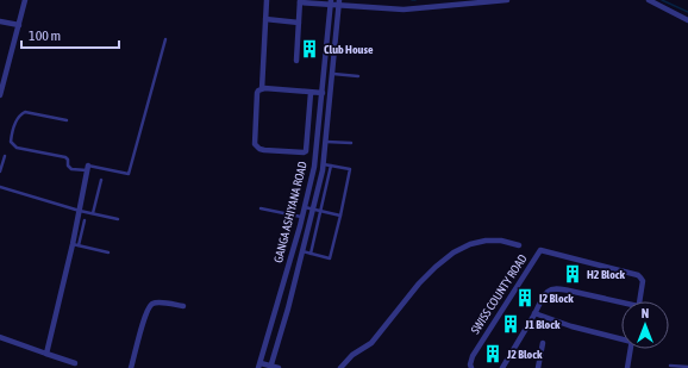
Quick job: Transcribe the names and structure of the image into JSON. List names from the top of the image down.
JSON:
{
  "streets": {
    "street": ["GANGA ASHIYANA ROAD", "SWISS COUNTY ROAD"]
  },
  "places": {
    "building": [
      "Club House",
      "H2 Block",
      "I2 Block",
      "J1 Block",
      "J2 Block"
    ]
  },
  "scale_bar": "100 m",
  "north": "top"
}
